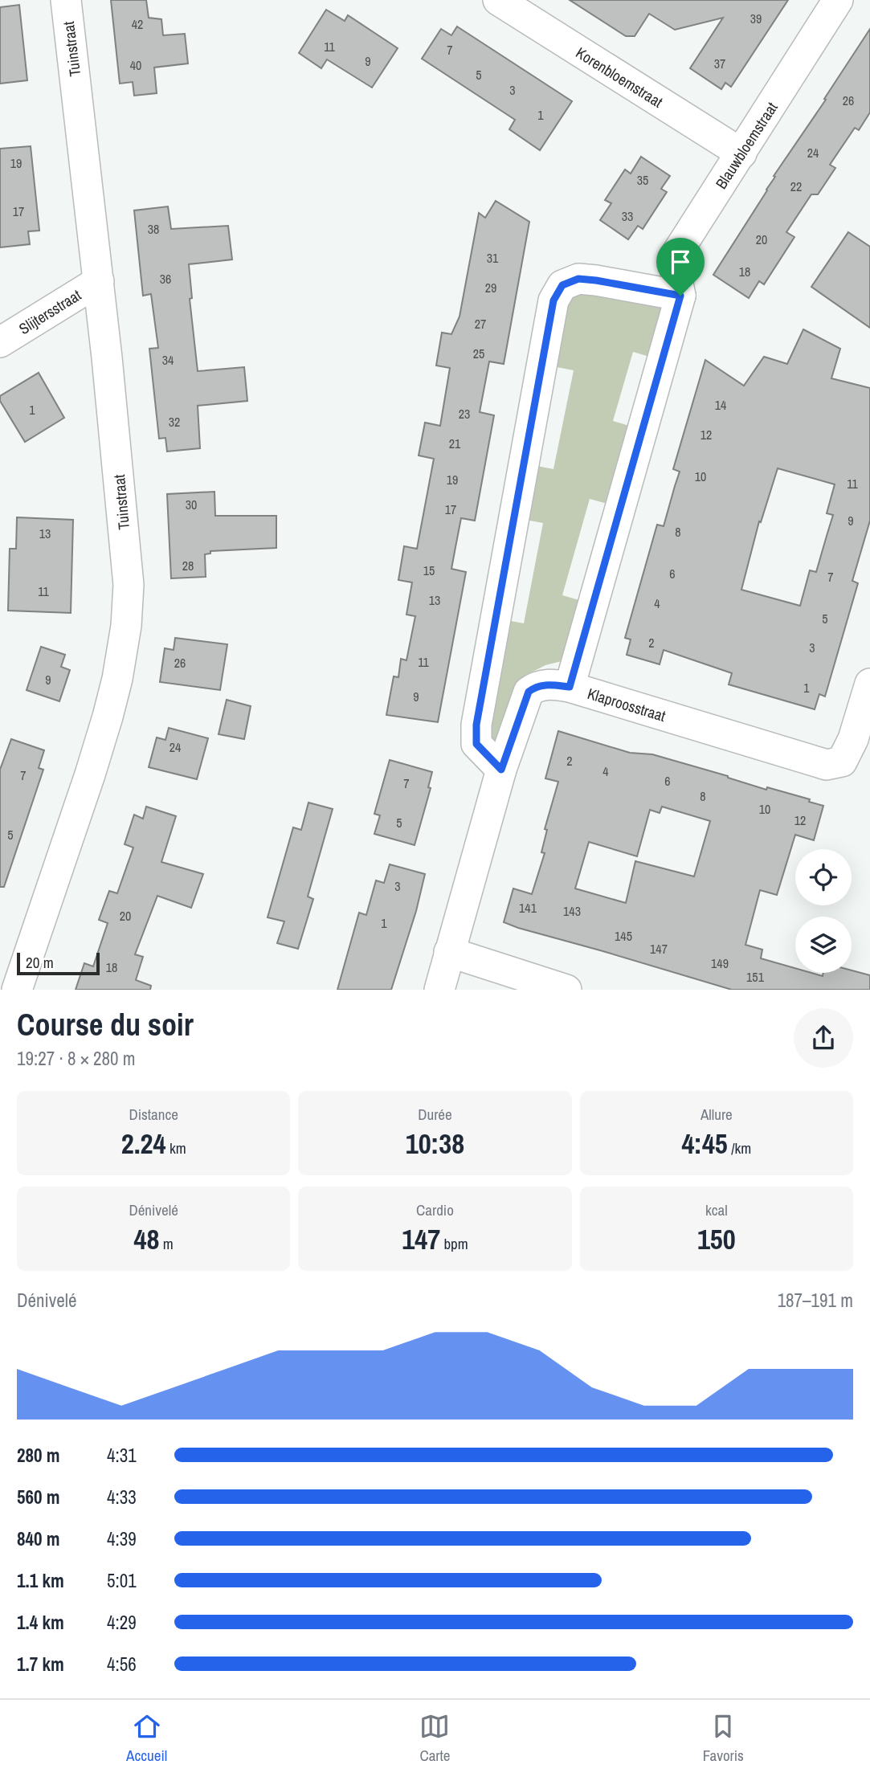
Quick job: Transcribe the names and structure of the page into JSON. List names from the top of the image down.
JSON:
{
  "streets": {
    "street": [
      "Tuinstraat",
      "Korenbloemstraat",
      "Blauwbloemstraat",
      "Slijtersstraat",
      "Klaproosstraat"
    ]
  },
  "crossings": [
    ["Tuinstraat", "Slijtersstraat"],
    ["Korenbloemstraat", "Blauwbloemstraat"],
    ["Blauwbloemstraat", "Klaproosstraat"]
  ],
  "house_numbers": [
    "39",
    "42",
    "11",
    "7",
    "9",
    "37",
    "40",
    "5",
    "3",
    "26",
    "1",
    "24",
    "19",
    "35",
    "22",
    "17",
    "33",
    "38",
    "20",
    "31",
    "18",
    "36",
    "29",
    "27",
    "25",
    "34",
    "14",
    "1",
    "23",
    "32",
    "12",
    "21",
    "10",
    "19",
    "11",
    "30",
    "17",
    "9",
    "8",
    "13",
    "28",
    "15",
    "6",
    "7",
    "11",
    "13",
    "4",
    "5",
    "2",
    "3",
    "11",
    "26",
    "9",
    "1",
    "9",
    "24",
    "2",
    "4",
    "7",
    "6",
    "7",
    "8",
    "10",
    "12",
    "5",
    "5",
    "3",
    "141",
    "143",
    "20",
    "1",
    "145",
    "147",
    "149",
    "18",
    "151"
  ],
  "scale_bar": "20 m",
  "page": {
    "scale": "20 m",
    "heading": ["Course du soir", "19:27 · 8 × 280 m"],
    "stats": [
      ["Distance", "2.24 km"],
      ["Durée", "10:38"],
      ["Allure", "4:45 /km"],
      ["Dénivelé", "48 m"],
      ["Cardio", "147 bpm"],
      ["kcal", "150"]
    ],
    "chart": ["Dénivelé", "187–191 m"],
    "list": [
      {
        "name": "280 m",
        "note": "4:31"
      },
      {
        "name": "560 m",
        "note": "4:33"
      },
      {
        "name": "840 m",
        "note": "4:39"
      },
      {
        "name": "1.1 km",
        "note": "5:01"
      },
      {
        "name": "1.4 km",
        "note": "4:29"
      },
      {
        "name": "1.7 km",
        "note": "4:56"
      }
    ],
    "tabs": ["Accueil", "Carte", "Favoris"]
  }
}
